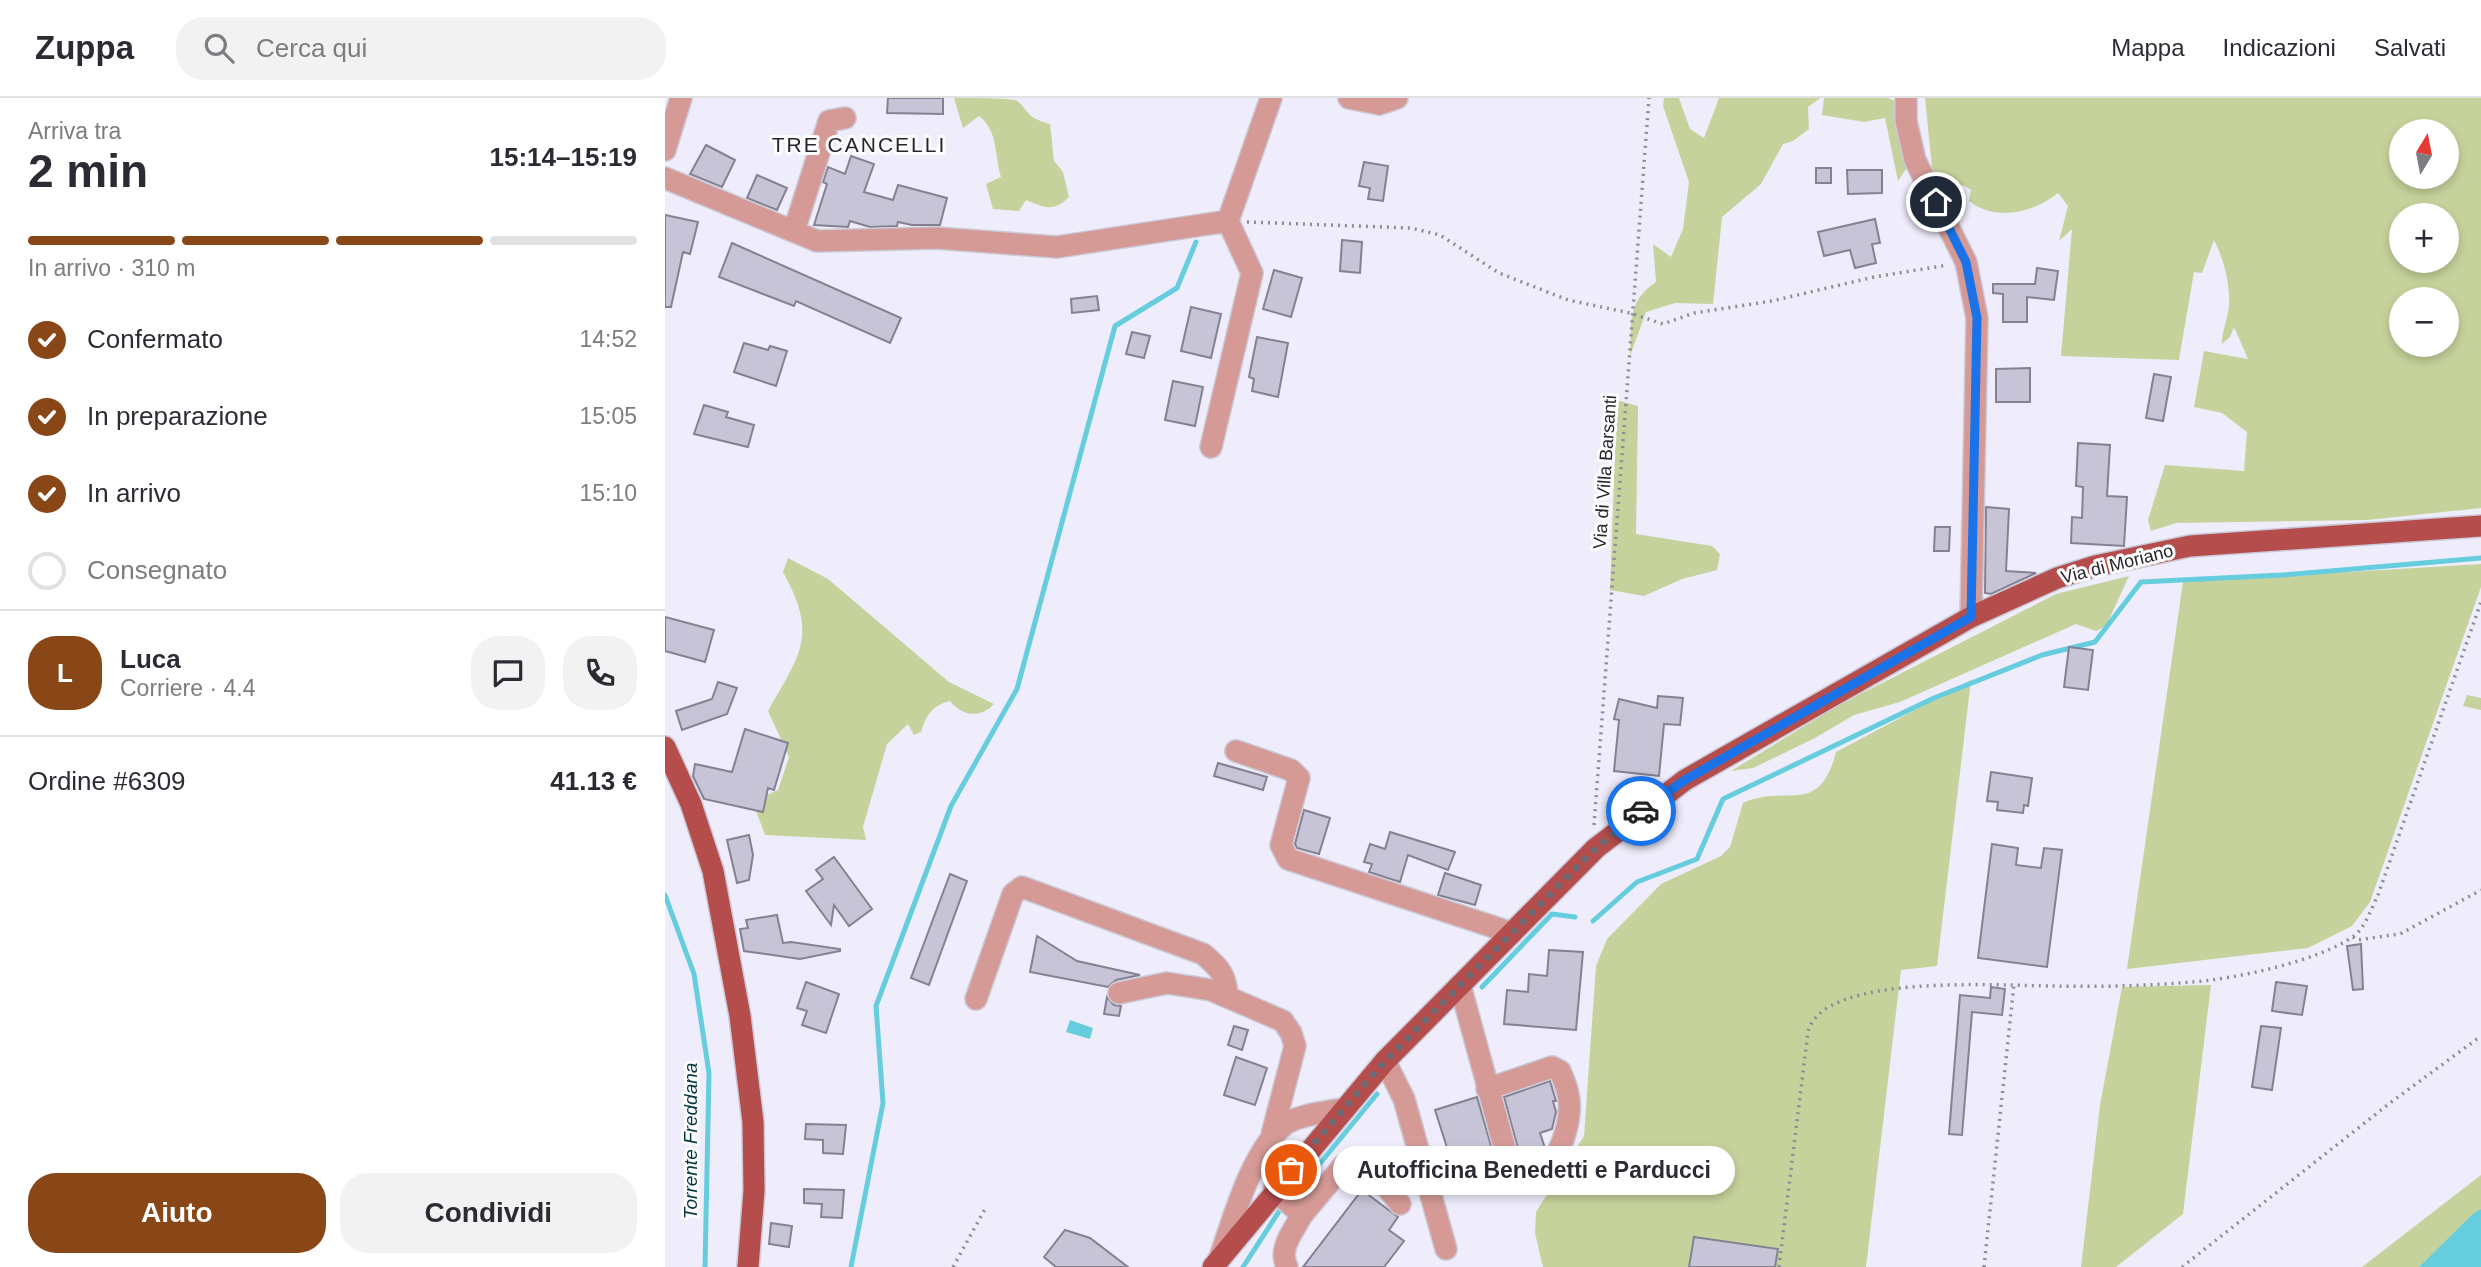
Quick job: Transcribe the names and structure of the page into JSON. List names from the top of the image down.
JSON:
{
  "streets": {
    "main road": ["Via di Moriano"],
    "path": ["Via di Villa Barsanti"]
  },
  "crossings": [
    ["Via di Villa Barsanti", "Via di Moriano"]
  ],
  "districts": ["TRE CANCELLI"],
  "water": ["Torrente Freddana"],
  "places": ["Autofficina Benedetti e Parducci"],
  "north": "top",
  "page": {
    "header": "Zuppa",
    "search": "Cerca qui",
    "nav": ["Mappa", "Indicazioni", "Salvati"],
    "heading": ["2 min", "Arriva tra", "15:14–15:19"],
    "panel": [
      "Luca",
      "Corriere · 4.4",
      "Ordine #6309",
      "41.13 €"
    ],
    "map_buttons": ["+", "−"],
    "bar": "In arrivo · 310 m",
    "list": [
      ["Confermato", "14:52"],
      ["In preparazione", "15:05"],
      ["In arrivo", "15:10"],
      "Consegnato"
    ],
    "round": "L",
    "bubble": "Autofficina Benedetti e Parducci",
    "buttons": ["Aiuto", "Condividi"]
  }
}
